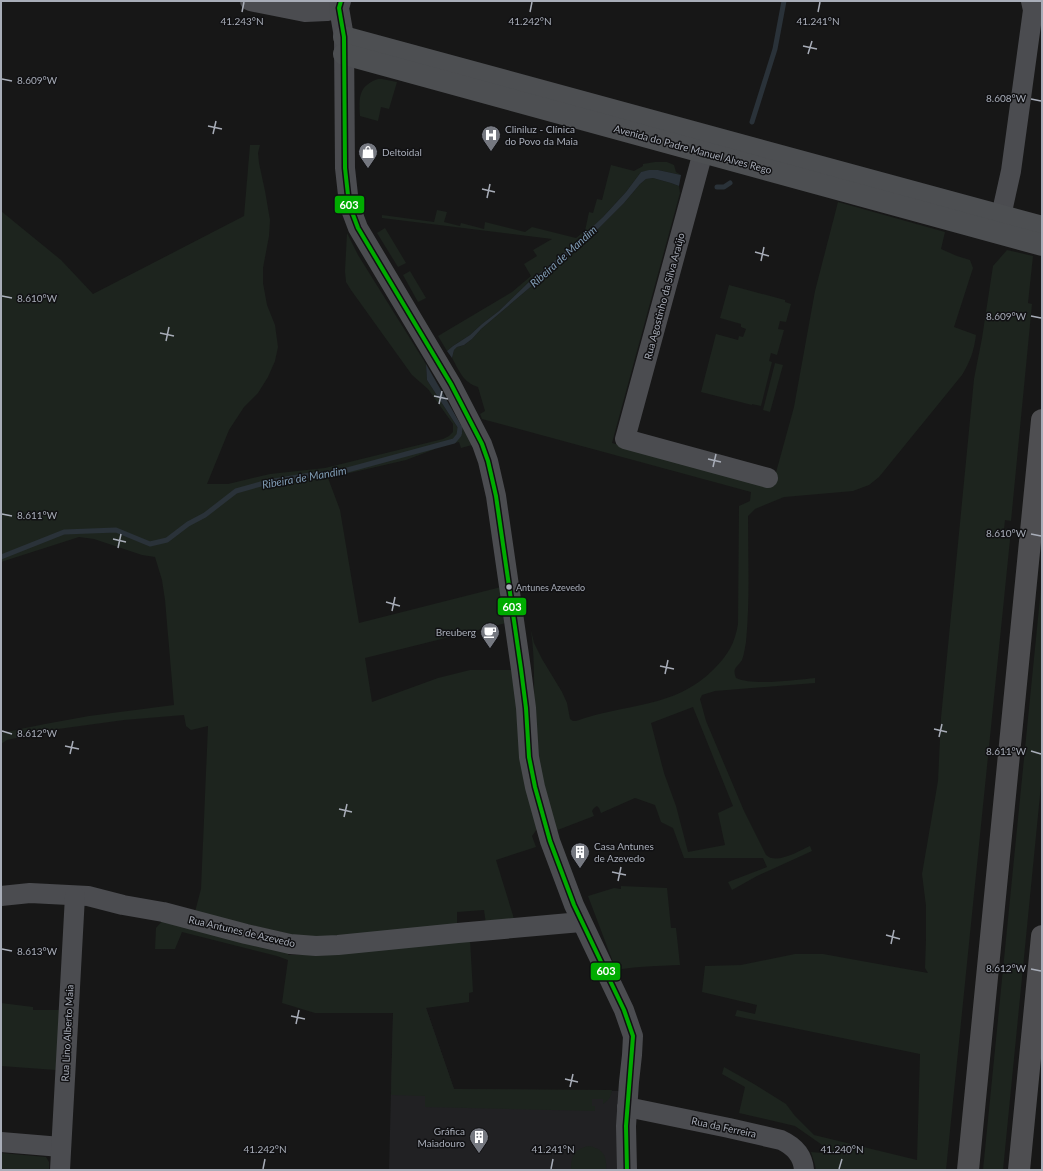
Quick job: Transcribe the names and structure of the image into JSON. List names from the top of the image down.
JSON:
{
  "streets": {
    "main road": ["Avenida do Padre Manuel Alves Rego"],
    "street": [
      "Rua Agostinho da Silva Araújo",
      "Rua Antunes de Azevedo",
      "Rua Lino Alberto Maia",
      "Rua da Ferreira"
    ]
  },
  "crossings": [
    ["Avenida do Padre Manuel Alves Rego", "Rua Agostinho da Silva Araújo"],
    ["Rua Antunes de Azevedo", "Rua Lino Alberto Maia"]
  ],
  "water": ["Ribeira de Mandim"],
  "places": {
    "hospital": ["Cliniluz - Clínica do Povo da Maia"],
    "shop": ["Deltoidal"],
    "other": ["Antunes Azevedo"],
    "cafe": ["Breuberg"],
    "building": ["Casa Antunes de Azevedo", "Gráfica Maiadouro"]
  },
  "lines": ["transit line 603"],
  "coordinates": [
    "41.243°N",
    "41.242°N",
    "41.241°N",
    "8.609°W",
    "8.608°W",
    "8.610°W",
    "8.611°W",
    "8.612°W",
    "8.613°W",
    "41.240°N"
  ]
}
